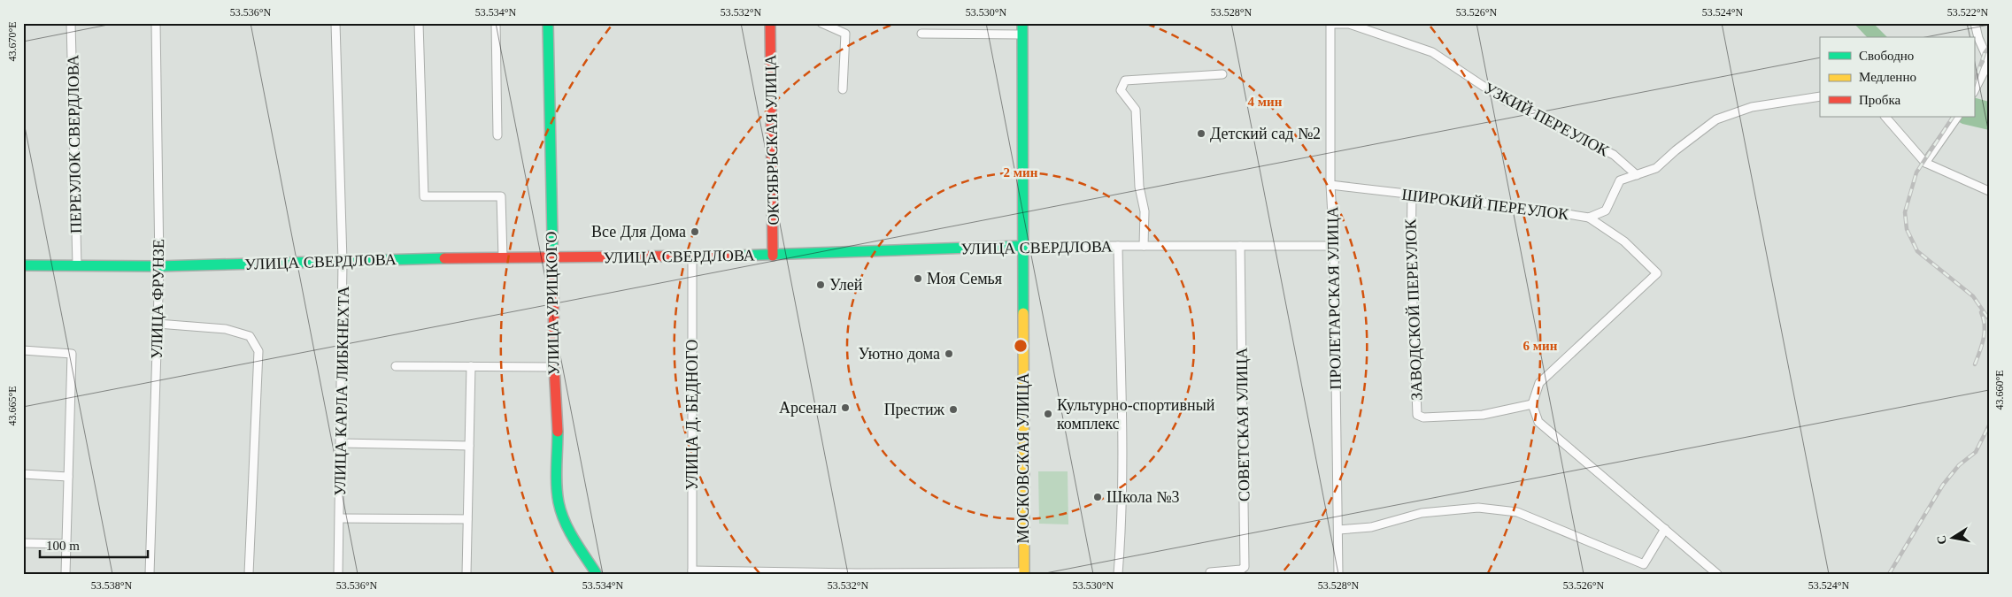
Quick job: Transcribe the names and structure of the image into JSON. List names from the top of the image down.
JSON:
{
  "streets": {
    "street": [
      "УЗКИЙ ПЕРЕУЛОК",
      "ОКТЯБРЬСКАЯ УЛИЦА",
      "ПЕРЕУЛОК СВЕРДЛОВА",
      "ШИРОКИЙ ПЕРЕУЛОК",
      "УЛИЦА СВЕРДЛОВА",
      "ПРОЛЕТАРСКАЯ УЛИЦА",
      "УЛИЦА ФРУНЗЕ",
      "УЛИЦА УРИЦКОГО",
      "ЗАВОДСКОЙ ПЕРЕУЛОК",
      "УЛИЦА КАРЛА ЛИБКНЕХТА",
      "УЛИЦА Д. БЕДНОГО",
      "СОВЕТСКАЯ УЛИЦА",
      "МОСКОВСКАЯ УЛИЦА"
    ]
  },
  "crossings": [
    ["УЗКИЙ ПЕРЕУЛОК", "ШИРОКИЙ ПЕРЕУЛОК"],
    ["УЗКИЙ ПЕРЕУЛОК", "ПРОЛЕТАРСКАЯ УЛИЦА"],
    ["ОКТЯБРЬСКАЯ УЛИЦА", "УЛИЦА СВЕРДЛОВА"],
    ["ПЕРЕУЛОК СВЕРДЛОВА", "УЛИЦА СВЕРДЛОВА"],
    ["ШИРОКИЙ ПЕРЕУЛОК", "ПРОЛЕТАРСКАЯ УЛИЦА"],
    ["ШИРОКИЙ ПЕРЕУЛОК", "ЗАВОДСКОЙ ПЕРЕУЛОК"],
    ["УЛИЦА СВЕРДЛОВА", "ПРОЛЕТАРСКАЯ УЛИЦА"],
    ["УЛИЦА СВЕРДЛОВА", "УЛИЦА ФРУНЗЕ"],
    ["УЛИЦА СВЕРДЛОВА", "УЛИЦА УРИЦКОГО"],
    ["УЛИЦА СВЕРДЛОВА", "УЛИЦА КАРЛА ЛИБКНЕХТА"],
    ["УЛИЦА СВЕРДЛОВА", "УЛИЦА Д. БЕДНОГО"],
    ["УЛИЦА СВЕРДЛОВА", "СОВЕТСКАЯ УЛИЦА"],
    ["УЛИЦА СВЕРДЛОВА", "МОСКОВСКАЯ УЛИЦА"]
  ],
  "places": [
    "Детский сад №2",
    "Все Для Дома",
    "Моя Семья",
    "Улей",
    "Уютно дома",
    "Арсенал",
    "Престиж",
    "Культурно-спортивный комплекс",
    "Школа №3"
  ],
  "legend": ["Свободно", "Медленно", "Пробка"],
  "scale_bar": "100 m",
  "north": "left",
  "coordinates": [
    "53.536°N",
    "53.534°N",
    "53.532°N",
    "53.530°N",
    "53.528°N",
    "53.526°N",
    "53.524°N",
    "53.522°N",
    "43.670°E",
    "43.660°E",
    "43.665°E",
    "53.538°N"
  ],
  "rings": ["4 мин", "2 мин", "6 мин"]
}
